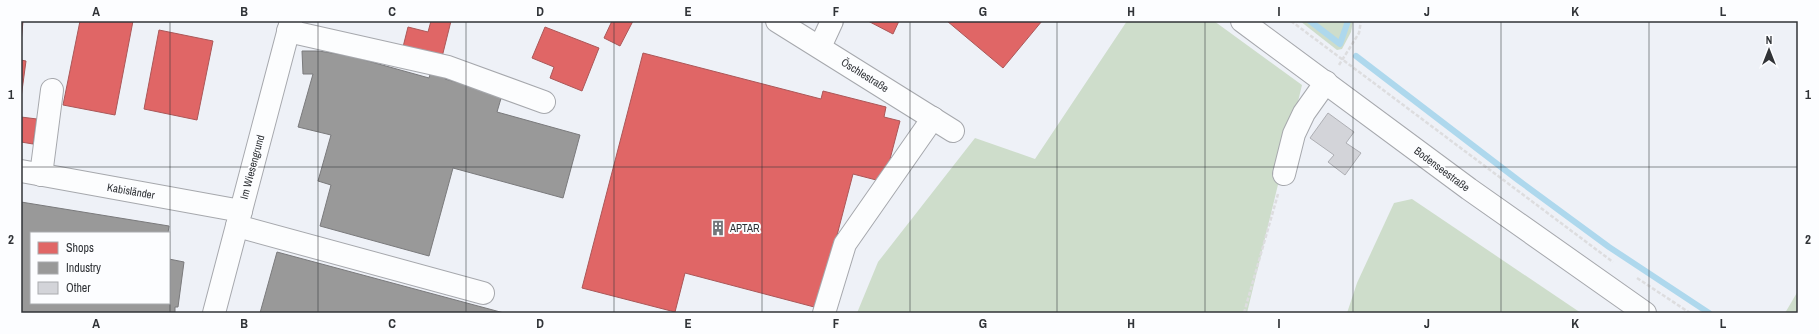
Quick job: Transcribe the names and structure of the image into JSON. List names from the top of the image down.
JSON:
{
  "streets": {
    "street": [
      "Öschlestraße",
      "Im Wiesengrund",
      "Bodenseestraße",
      "Kabisländer"
    ]
  },
  "crossings": [
    ["Im Wiesengrund", "Kabisländer"]
  ],
  "places": {
    "building": ["APTAR"]
  },
  "legend": ["Shops", "Industry", "Other"],
  "north": "top",
  "grid": {
    "columns": [
      "A",
      "B",
      "C",
      "D",
      "E",
      "F",
      "G",
      "H",
      "I",
      "J",
      "K",
      "L"
    ],
    "rows": ["1", "2"]
  }
}
